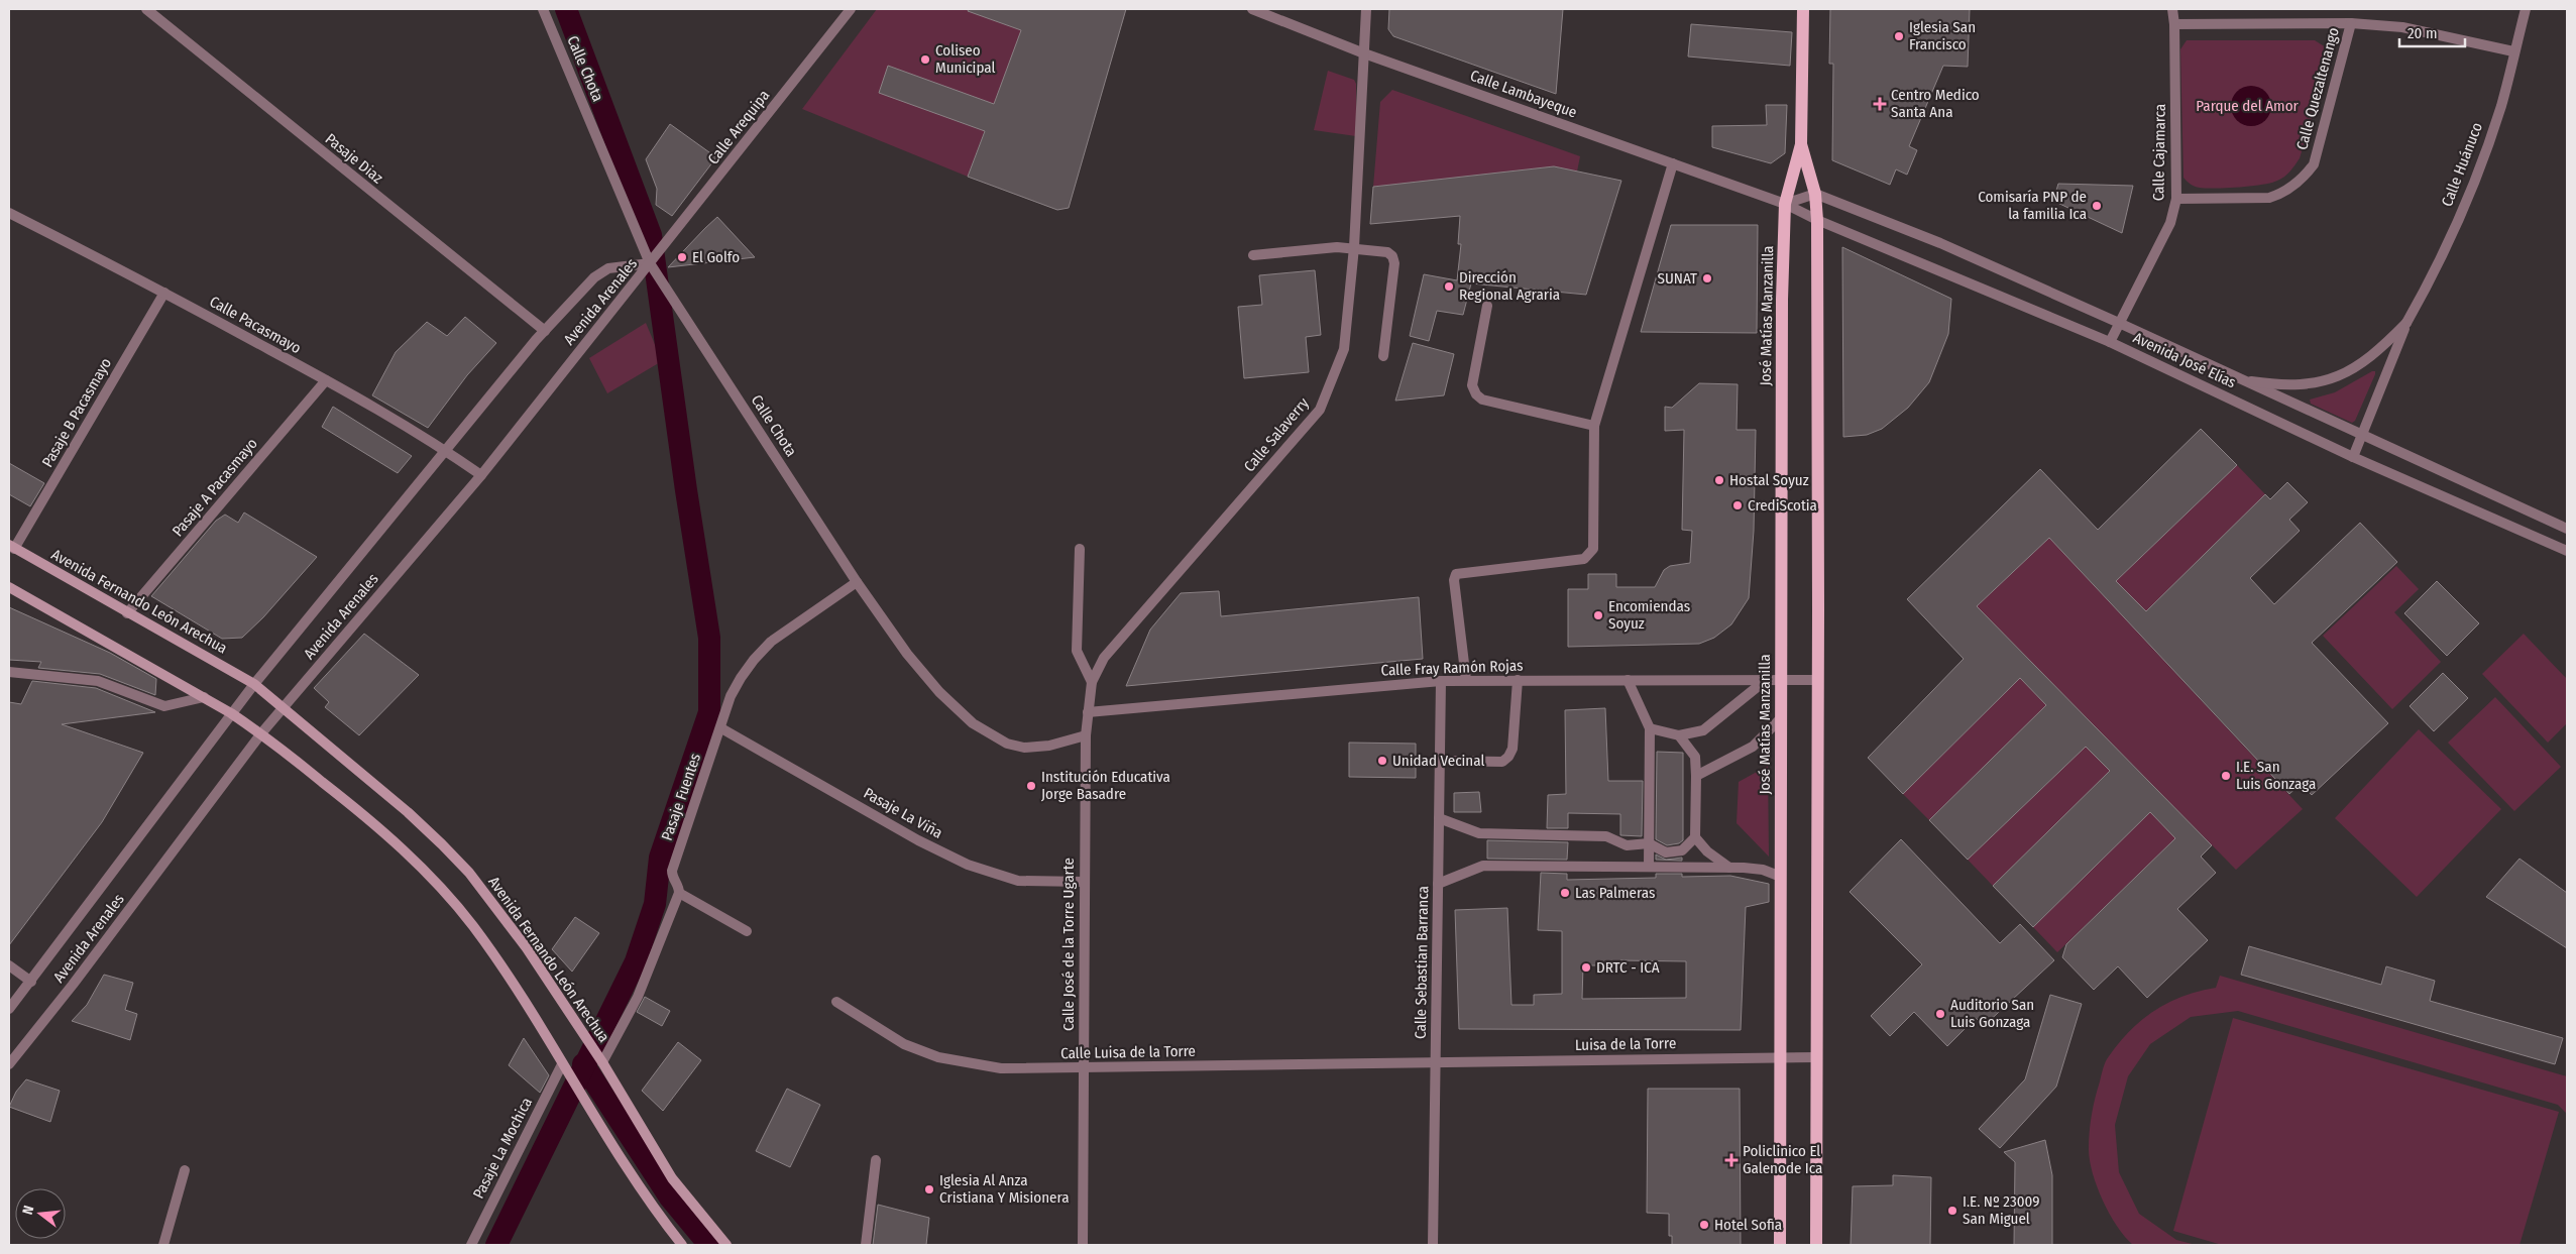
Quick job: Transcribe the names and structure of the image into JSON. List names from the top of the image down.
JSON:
{
  "streets": {
    "main road": ["José Matías Manzanilla", "Avenida Fernando León Arechua"],
    "street": [
      "Calle Chota",
      "Calle Quezaltenango",
      "Calle Lambayeque",
      "Calle Arequipa",
      "Calle Cajamarca",
      "Pasaje Diaz",
      "Calle Huánuco",
      "Avenida Arenales",
      "Calle Pacasmayo",
      "Avenida José Elías",
      "Pasaje B Pacasmayo",
      "Calle Salaverry",
      "Pasaje A Pacasmayo",
      "Calle Fray Ramón Rojas",
      "Pasaje Fuentes",
      "Pasaje La Viña",
      "Calle José de la Torre Ugarte",
      "Calle Sebastian Barranca",
      "Luisa de la Torre",
      "Calle Luisa de la Torre",
      "Pasaje La Mochica"
    ]
  },
  "crossings": [
    ["Calle Chota", "Calle Arequipa"],
    ["Calle Chota", "Avenida Arenales"],
    ["Calle Chota", "Calle Salaverry"],
    ["Calle Chota", "Pasaje Fuentes"],
    ["Calle Chota", "Calle José de la Torre Ugarte"],
    ["Calle Quezaltenango", "Calle Cajamarca"],
    ["Calle Lambayeque", "José Matías Manzanilla"],
    ["Calle Lambayeque", "Avenida José Elías"],
    ["Calle Lambayeque", "Calle Salaverry"],
    ["Calle Arequipa", "Avenida Arenales"],
    ["Calle Cajamarca", "Avenida José Elías"],
    ["Pasaje Diaz", "Avenida Arenales"],
    ["Avenida Arenales", "Calle Pacasmayo"],
    ["Avenida Arenales", "Avenida Fernando León Arechua"],
    ["José Matías Manzanilla", "Avenida José Elías"],
    ["José Matías Manzanilla", "Calle Fray Ramón Rojas"],
    ["José Matías Manzanilla", "Luisa de la Torre"],
    ["Calle Pacasmayo", "Pasaje B Pacasmayo"],
    ["Calle Pacasmayo", "Pasaje A Pacasmayo"],
    ["Pasaje B Pacasmayo", "Avenida Fernando León Arechua"],
    ["Calle Salaverry", "Calle Fray Ramón Rojas"],
    ["Calle Salaverry", "Calle José de la Torre Ugarte"],
    ["Pasaje A Pacasmayo", "Avenida Fernando León Arechua"],
    ["Calle Fray Ramón Rojas", "Calle Sebastian Barranca"],
    ["Pasaje Fuentes", "Pasaje La Viña"],
    ["Pasaje La Viña", "Calle José de la Torre Ugarte"],
    ["Calle José de la Torre Ugarte", "Calle Luisa de la Torre"],
    ["Calle Sebastian Barranca", "Luisa de la Torre"],
    ["Calle Sebastian Barranca", "Calle Luisa de la Torre"],
    ["Luisa de la Torre", "Calle Luisa de la Torre"]
  ],
  "parks": ["Parque del Amor"],
  "places": {
    "other": [
      "Iglesia San Francisco",
      "Coliseo Municipal",
      "Comisaría PNP de la familia Ica",
      "El Golfo",
      "SUNAT",
      "Dirección Regional Agraria",
      "Hostal Soyuz",
      "CrediScotia",
      "Encomiendas Soyuz",
      "Unidad Vecinal",
      "I.E. San Luis Gonzaga",
      "Institución Educativa Jorge Basadre",
      "Las Palmeras",
      "DRTC - ICA",
      "Auditorio San Luis Gonzaga",
      "Iglesia Al Anza Cristiana Y Misionera",
      "I.E. Nº 23009 San Miguel",
      "Hotel Sofia"
    ],
    "health": ["Centro Medico Santa Ana", "Policlinico El Galenode Ica"]
  },
  "scale_bar": "20 m",
  "north": "left"
}
